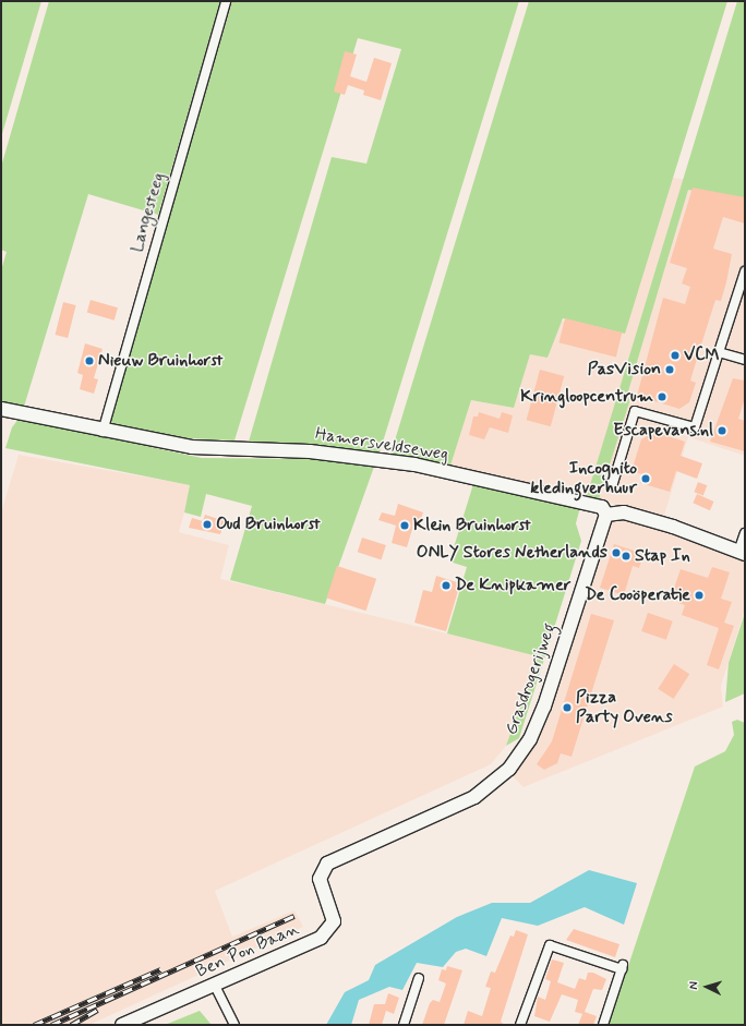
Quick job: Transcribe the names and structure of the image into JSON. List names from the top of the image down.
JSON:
{
  "streets": {
    "street": [
      "Langesteeg",
      "Hamersveldseweg",
      "Grasdrogerijweg",
      "Ben Pon Baan"
    ]
  },
  "crossings": [
    ["Langesteeg", "Hamersveldseweg"],
    ["Hamersveldseweg", "Grasdrogerijweg"],
    ["Grasdrogerijweg", "Ben Pon Baan"]
  ],
  "places": [
    "VCM",
    "Nieuw Bruinhorst",
    "PasVision",
    "Kringloopcentrum",
    "Escapevans.nl",
    "Incognito kledingverhuur",
    "Oud Bruinhorst",
    "Klein Bruinhorst",
    "ONLY Stores Netherlands",
    "Stap In",
    "De Knipkamer",
    "De Cooöperatie",
    "Pizza Party Ovens"
  ],
  "north": "left"
}
